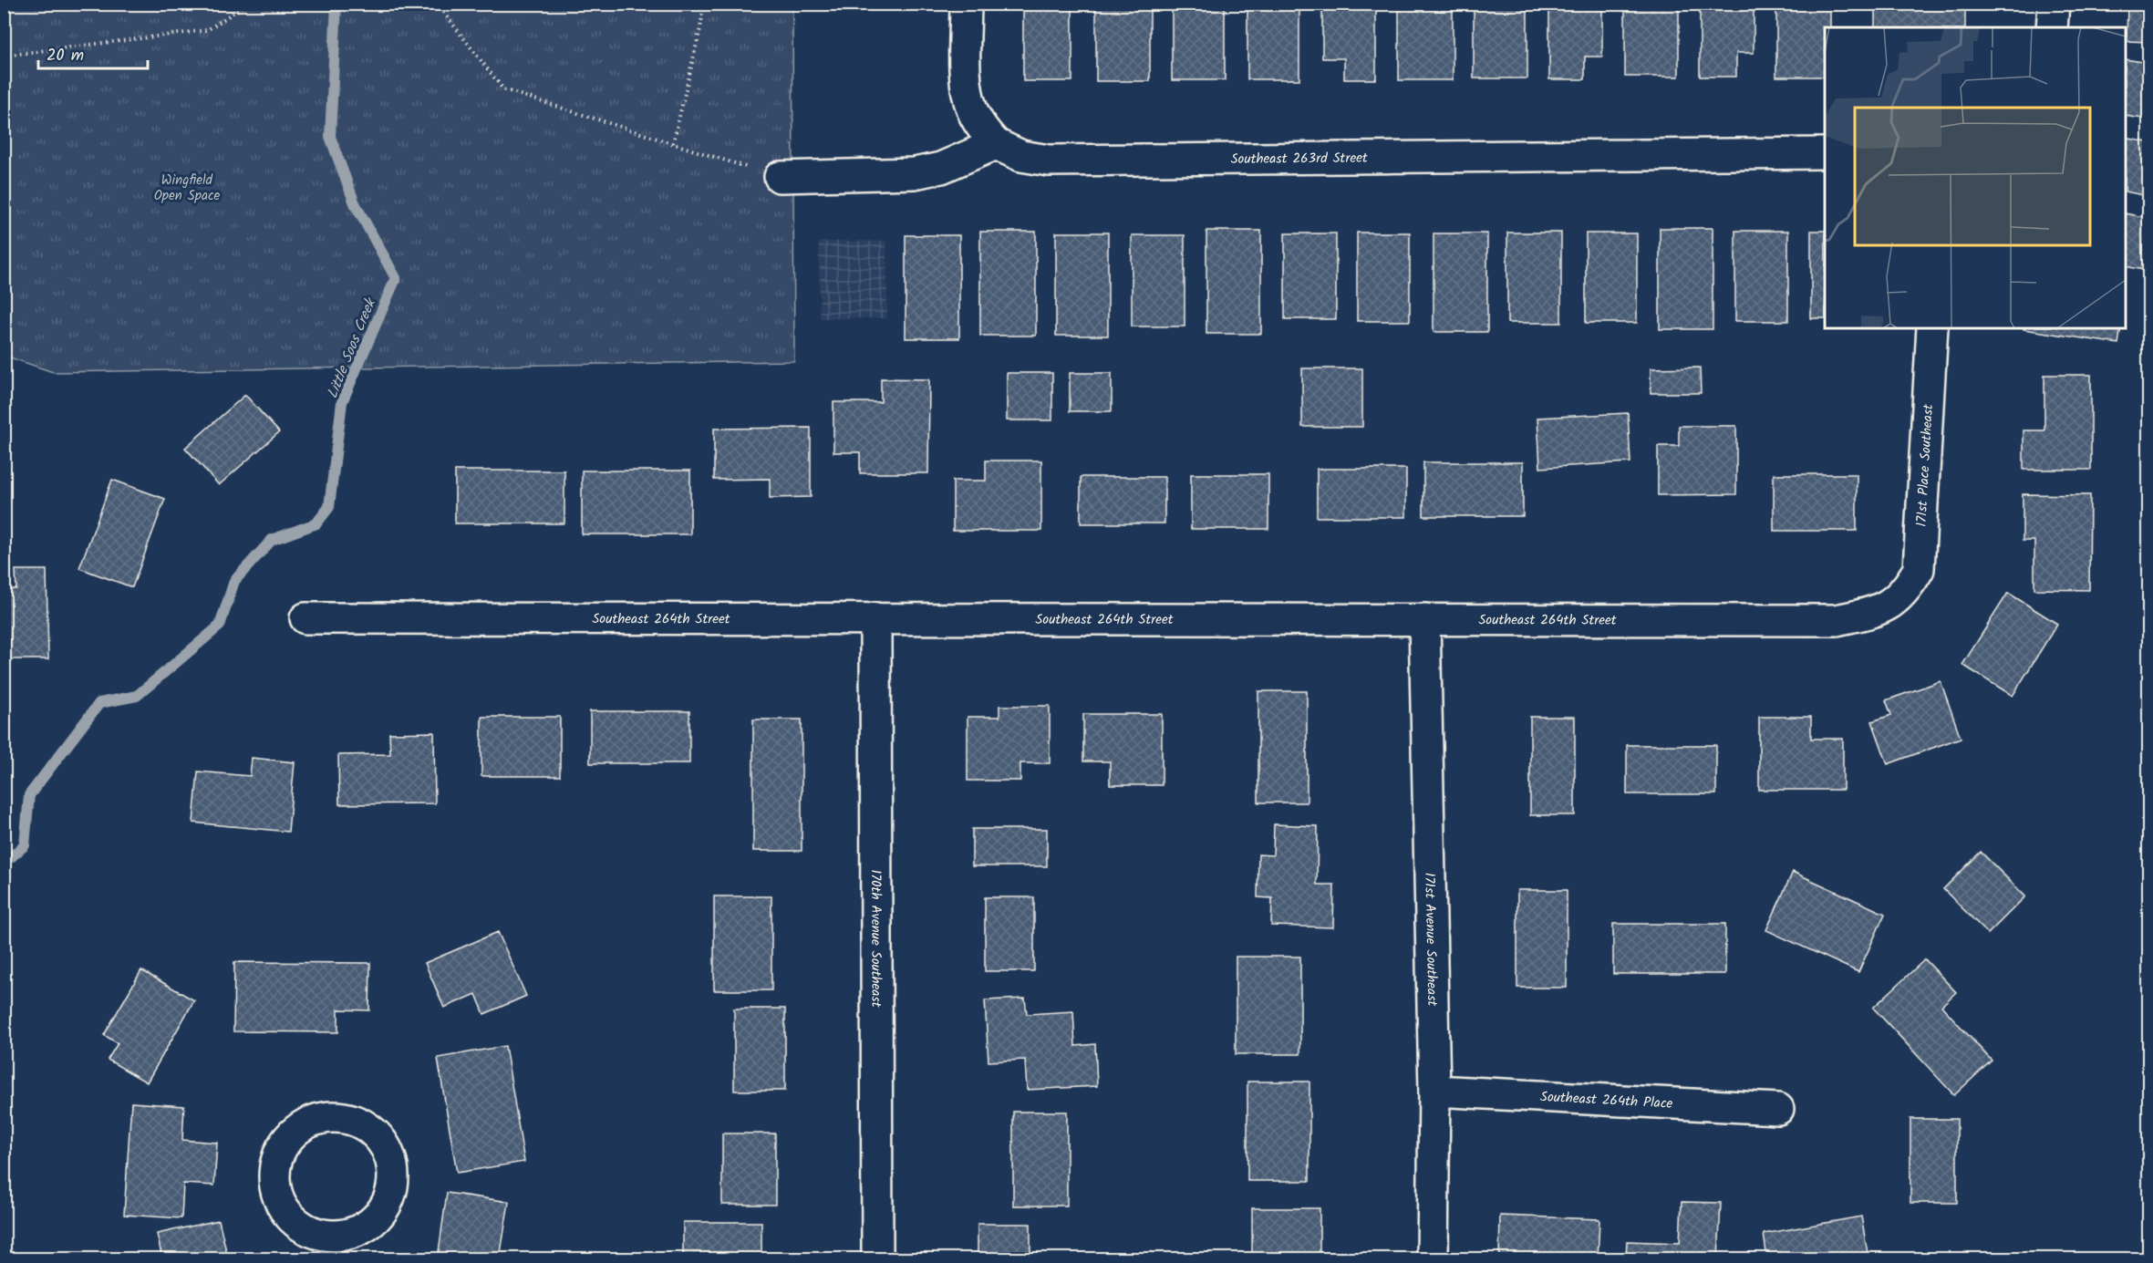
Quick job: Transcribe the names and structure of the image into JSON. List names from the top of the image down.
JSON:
{
  "streets": {
    "street": [
      "Southeast 263rd Street",
      "171st Place Southeast",
      "Southeast 264th Street",
      "170th Avenue Southeast",
      "171st Avenue Southeast",
      "Southeast 264th Place"
    ]
  },
  "crossings": [
    ["171st Place Southeast", "Southeast 264th Street"],
    ["Southeast 264th Street", "170th Avenue Southeast"],
    ["Southeast 264th Street", "171st Avenue Southeast"],
    ["171st Avenue Southeast", "Southeast 264th Place"]
  ],
  "water": ["Little Soos Creek"],
  "parks": ["Wingfield Open Space"],
  "scale_bar": "20 m"
}
